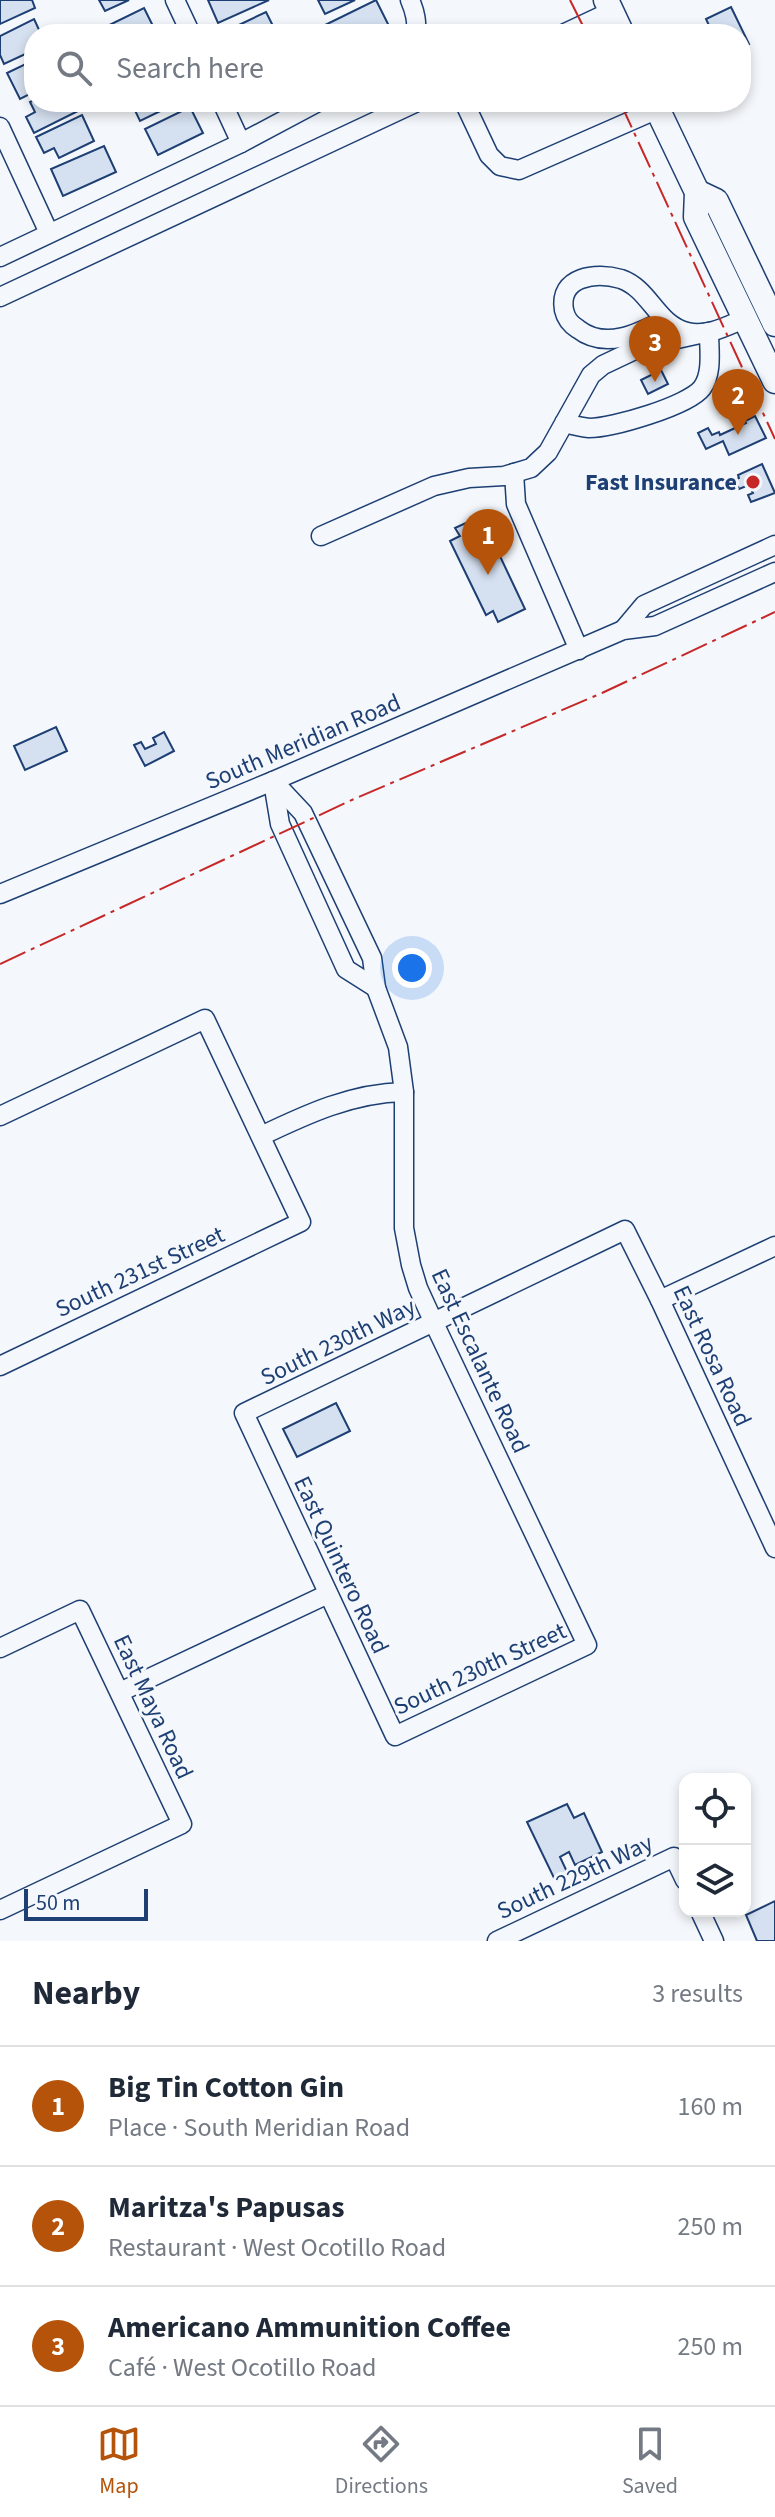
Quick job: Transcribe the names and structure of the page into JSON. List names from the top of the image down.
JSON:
{
  "streets": {
    "street": [
      "South Meridian Road",
      "South 231st Street",
      "South 230th Way",
      "East Rosa Road",
      "East Escalante Road",
      "East Quintero Road",
      "South 230th Street",
      "East Maya Road",
      "South 229th Way"
    ]
  },
  "crossings": [
    ["South Meridian Road", "East Escalante Road"],
    ["South 230th Way", "East Rosa Road"],
    ["South 230th Way", "East Escalante Road"],
    ["South 230th Way", "East Quintero Road"],
    ["East Escalante Road", "South 230th Street"],
    ["East Quintero Road", "South 230th Street"]
  ],
  "places": ["Fast Insurance"],
  "scale_bar": "50 m",
  "page": {
    "search": "Search here",
    "pins": ["3", "2", "1"],
    "scale": "50 m",
    "heading": ["Nearby", "3 results"],
    "list": [
      {
        "mark": "1",
        "name": "Big Tin Cotton Gin",
        "note": "Place · South Meridian Road",
        "value": "160 m"
      },
      {
        "mark": "2",
        "name": "Maritza's Papusas",
        "note": "Restaurant · West Ocotillo Road",
        "value": "250 m"
      },
      {
        "mark": "3",
        "name": "Americano Ammunition Coffee",
        "note": "Café · West Ocotillo Road",
        "value": "250 m"
      }
    ],
    "nav": ["Map", "Directions", "Saved"]
  }
}
